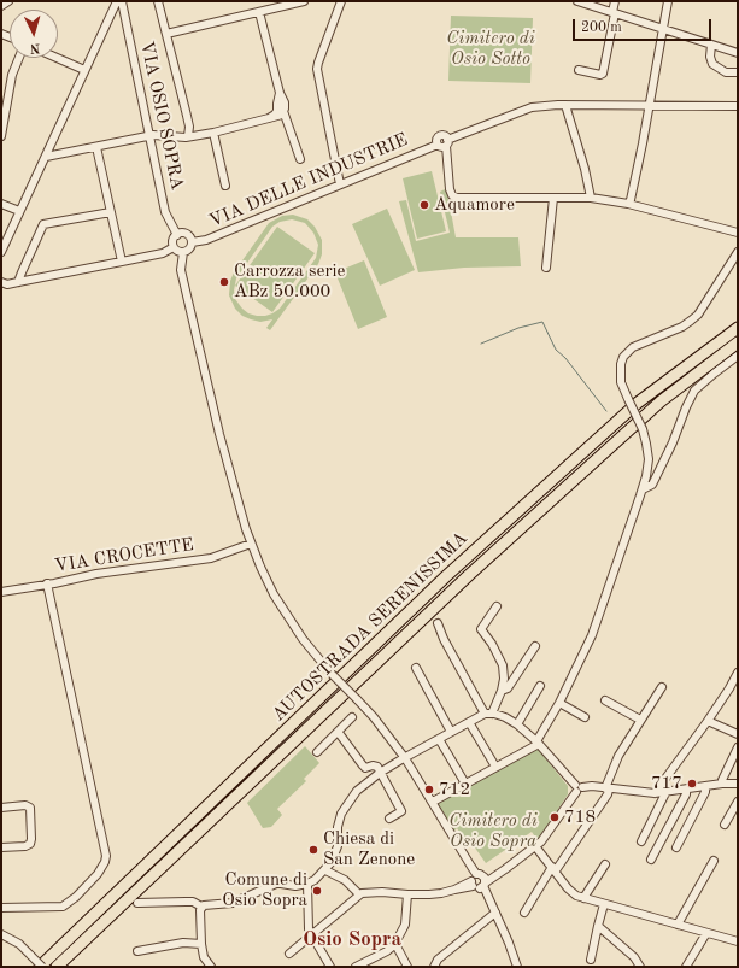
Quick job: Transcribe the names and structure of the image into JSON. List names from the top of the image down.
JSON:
{
  "streets": {
    "highway": ["AUTOSTRADA SERENISSIMA"],
    "street": ["VIA OSIO SOPRA", "VIA DELLE INDUSTRIE", "VIA CROCETTE"]
  },
  "crossings": [
    ["VIA OSIO SOPRA", "VIA DELLE INDUSTRIE"]
  ],
  "districts": ["Osio Sopra"],
  "parks": ["Cimitero di Osio Sotto", "Cimitero di Osio Sopra"],
  "places": [
    "Aquamore",
    "Carrozza serie ABz 50.000",
    "717",
    "712",
    "718",
    "Chiesa di San Zenone",
    "Comune di Osio Sopra"
  ],
  "scale_bar": "200 m",
  "north": "bottom"
}
